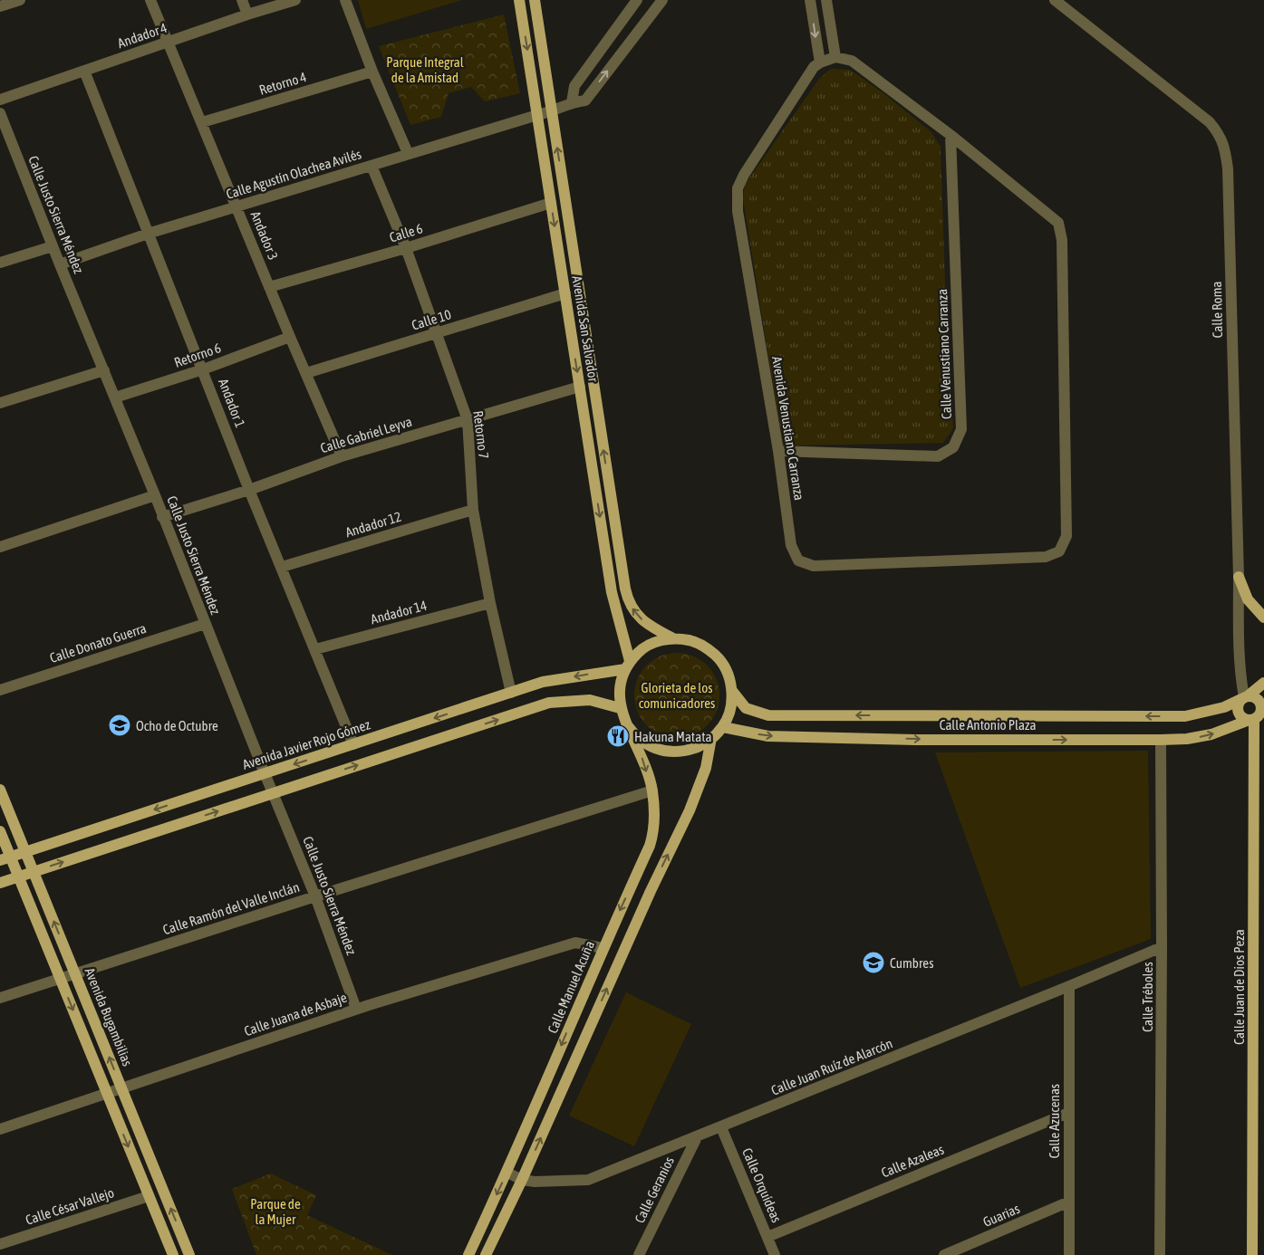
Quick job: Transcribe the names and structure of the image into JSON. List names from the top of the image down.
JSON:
{
  "streets": {
    "main road": [
      "Avenida San Salvador",
      "Calle Antonio Plaza",
      "Avenida Javier Rojo Gómez",
      "Calle Manuel Acuña",
      "Calle Juan de Dios Peza",
      "Avenida Bugambilias"
    ],
    "street": [
      "Andador 4",
      "Retorno 4",
      "Calle Agustín Olachea Avilés",
      "Calle Justo Sierra Méndez",
      "Calle 6",
      "Andador 3",
      "Calle Roma",
      "Calle 10",
      "Calle Venustiano Carranza",
      "Retorno 6",
      "Andador 1",
      "Avenida Venustiano Carranza",
      "Calle Gabriel Leyva",
      "Retorno 7",
      "Andador 12",
      "Andador 14",
      "Calle Donato Guerra",
      "Calle Ramón del Valle Inclán",
      "Calle Tréboles",
      "Calle Juana de Asbaje",
      "Calle Juan Ruíz de Alarcón",
      "Calle Azucenas",
      "Calle Azaleas",
      "Calle Orquídeas",
      "Calle Geranios",
      "Calle César Vallejo",
      "Guarias"
    ]
  },
  "crossings": [
    ["Andador 4", "Andador 3"],
    ["Andador 4", "Andador 1"],
    ["Retorno 4", "Andador 3"],
    ["Calle Agustín Olachea Avilés", "Calle Justo Sierra Méndez"],
    ["Calle Agustín Olachea Avilés", "Andador 3"],
    ["Calle Agustín Olachea Avilés", "Avenida San Salvador"],
    ["Calle Agustín Olachea Avilés", "Andador 1"],
    ["Calle Agustín Olachea Avilés", "Retorno 7"],
    ["Calle Justo Sierra Méndez", "Retorno 6"],
    ["Calle Justo Sierra Méndez", "Calle Gabriel Leyva"],
    ["Calle Justo Sierra Méndez", "Calle Donato Guerra"],
    ["Calle Justo Sierra Méndez", "Avenida Javier Rojo Gómez"],
    ["Calle Justo Sierra Méndez", "Calle Ramón del Valle Inclán"],
    ["Calle Justo Sierra Méndez", "Calle Juana de Asbaje"],
    ["Calle 6", "Andador 3"],
    ["Calle 6", "Avenida San Salvador"],
    ["Calle 6", "Retorno 7"],
    ["Andador 3", "Calle 10"],
    ["Andador 3", "Retorno 6"],
    ["Andador 3", "Calle Gabriel Leyva"],
    ["Calle Roma", "Calle Antonio Plaza"],
    ["Calle Roma", "Calle Juan de Dios Peza"],
    ["Calle 10", "Avenida San Salvador"],
    ["Calle 10", "Retorno 7"],
    ["Avenida San Salvador", "Calle Gabriel Leyva"],
    ["Avenida San Salvador", "Calle Antonio Plaza"],
    ["Avenida San Salvador", "Avenida Javier Rojo Gómez"],
    ["Avenida San Salvador", "Calle Manuel Acuña"],
    ["Calle Venustiano Carranza", "Avenida Venustiano Carranza"],
    ["Retorno 6", "Andador 1"],
    ["Andador 1", "Calle Gabriel Leyva"],
    ["Andador 1", "Andador 12"],
    ["Andador 1", "Andador 14"],
    ["Andador 1", "Avenida Javier Rojo Gómez"],
    ["Calle Gabriel Leyva", "Retorno 7"],
    ["Retorno 7", "Andador 12"],
    ["Retorno 7", "Andador 14"],
    ["Retorno 7", "Avenida Javier Rojo Gómez"],
    ["Calle Antonio Plaza", "Avenida Javier Rojo Gómez"],
    ["Calle Antonio Plaza", "Calle Manuel Acuña"],
    ["Calle Antonio Plaza", "Calle Juan de Dios Peza"],
    ["Calle Antonio Plaza", "Calle Tréboles"],
    ["Avenida Javier Rojo Gómez", "Calle Manuel Acuña"],
    ["Avenida Javier Rojo Gómez", "Avenida Bugambilias"],
    ["Calle Ramón del Valle Inclán", "Calle Manuel Acuña"],
    ["Calle Ramón del Valle Inclán", "Avenida Bugambilias"],
    ["Calle Manuel Acuña", "Calle Juana de Asbaje"],
    ["Calle Manuel Acuña", "Calle Juan Ruíz de Alarcón"],
    ["Calle Tréboles", "Calle Juan Ruíz de Alarcón"],
    ["Calle Juana de Asbaje", "Avenida Bugambilias"],
    ["Calle Juan Ruíz de Alarcón", "Calle Azucenas"],
    ["Calle Juan Ruíz de Alarcón", "Calle Orquídeas"],
    ["Calle Juan Ruíz de Alarcón", "Calle Geranios"],
    ["Calle Azucenas", "Calle Azaleas"],
    ["Calle Azucenas", "Guarias"],
    ["Calle Azaleas", "Calle Orquídeas"]
  ],
  "parks": ["Parque Integral de la Amistad", "Glorieta de los comunicadores", "Parque de la Mujer"],
  "places": {
    "school or university": ["Ocho de Octubre", "Cumbres"],
    "restaurant": ["Hakuna Matata"]
  }
}
